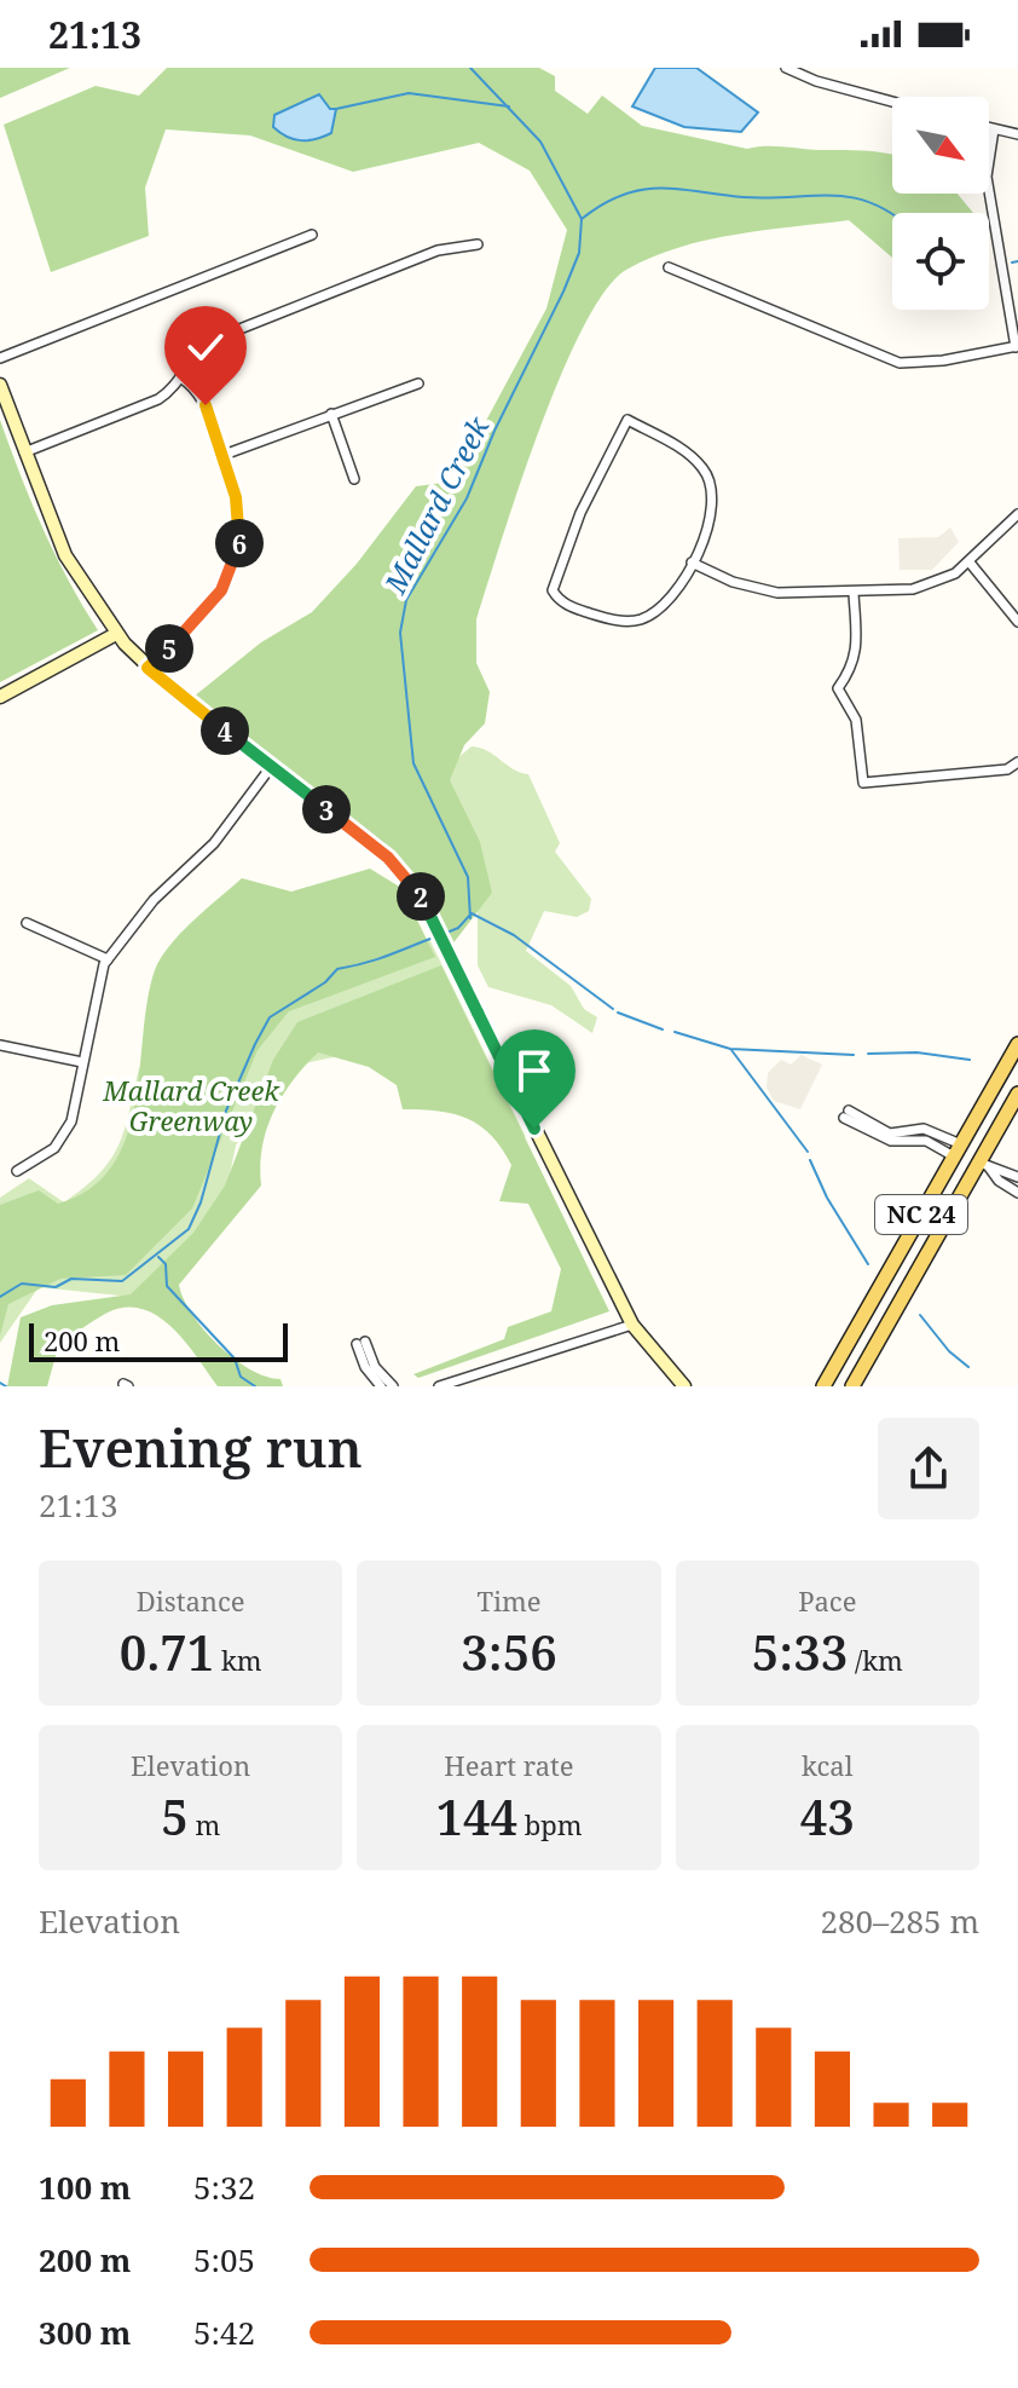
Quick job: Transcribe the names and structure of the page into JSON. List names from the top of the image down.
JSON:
{
  "streets": {
    "main road": ["NC 24"]
  },
  "water": ["Mallard Creek"],
  "parks": ["Mallard Creek Greenway"],
  "scale_bar": "200 m",
  "north": "bottom right",
  "page": {
    "status": "21:13",
    "pins": [
      "6",
      "5",
      "4",
      "3",
      "2"
    ],
    "scale": "200 m",
    "heading": ["Evening run", "21:13"],
    "stats": [
      ["Distance", "0.71 km"],
      ["Time", "3:56"],
      ["Pace", "5:33 /km"],
      ["Elevation", "5 m"],
      ["Heart rate", "144 bpm"],
      ["kcal", "43"]
    ],
    "chart": ["Elevation", "280–285 m"],
    "list": [
      {
        "name": "100 m",
        "note": "5:32"
      },
      {
        "name": "200 m",
        "note": "5:05"
      },
      {
        "name": "300 m",
        "note": "5:42"
      }
    ]
  }
}
